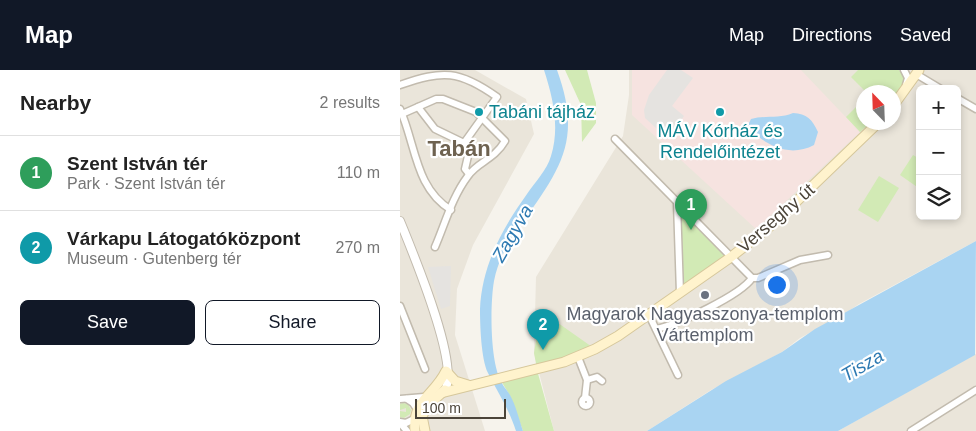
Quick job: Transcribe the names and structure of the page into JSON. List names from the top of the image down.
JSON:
{
  "streets": {
    "main road": ["Verseghy út"]
  },
  "districts": ["Tabán"],
  "water": ["Zagyva", "Tisza"],
  "places": ["Tabáni tájház", "MÁV Kórház és Rendelőintézet", "Magyarok Nagyasszonya-templom Vártemplom"],
  "scale_bar": "100 m",
  "north": "top left",
  "page": {
    "header": "Map",
    "nav": ["Map", "Directions", "Saved"],
    "heading": ["Nearby", "2 results"],
    "map_buttons": ["+", "−"],
    "list": [
      {
        "mark": "1",
        "name": "Szent István tér",
        "note": "Park · Szent István tér",
        "value": "110 m"
      },
      {
        "mark": "2",
        "name": "Várkapu Látogatóközpont",
        "note": "Museum · Gutenberg tér",
        "value": "270 m"
      }
    ],
    "pins": ["1", "2"],
    "buttons": ["Save", "Share"],
    "scale": "100 m"
  }
}
